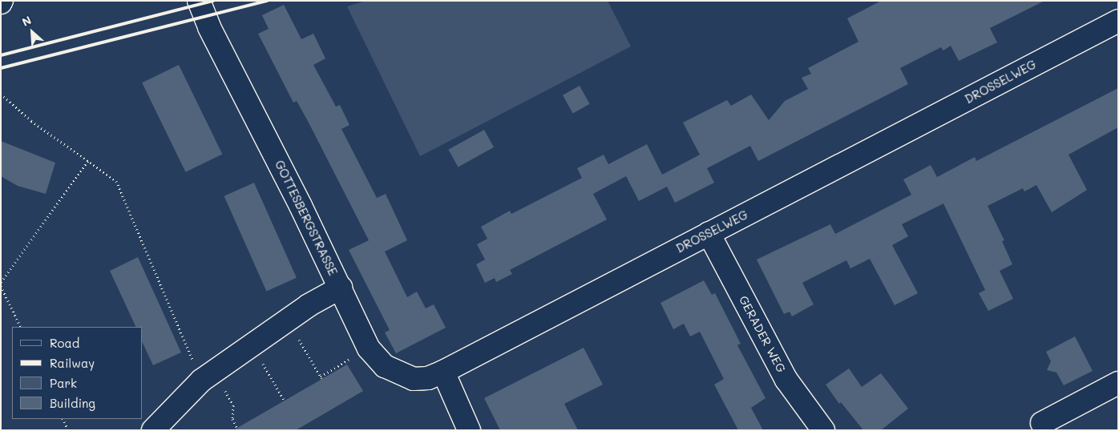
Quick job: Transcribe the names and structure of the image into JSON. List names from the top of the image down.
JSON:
{
  "streets": {
    "street": ["DROSSELWEG", "GOTTESBERGSTRASSE", "GERADER WEG"]
  },
  "crossings": [
    ["DROSSELWEG", "GOTTESBERGSTRASSE"],
    ["DROSSELWEG", "GERADER WEG"]
  ],
  "legend": [
    "Road",
    "Railway",
    "Park",
    "Building"
  ],
  "north": "top left"
}
